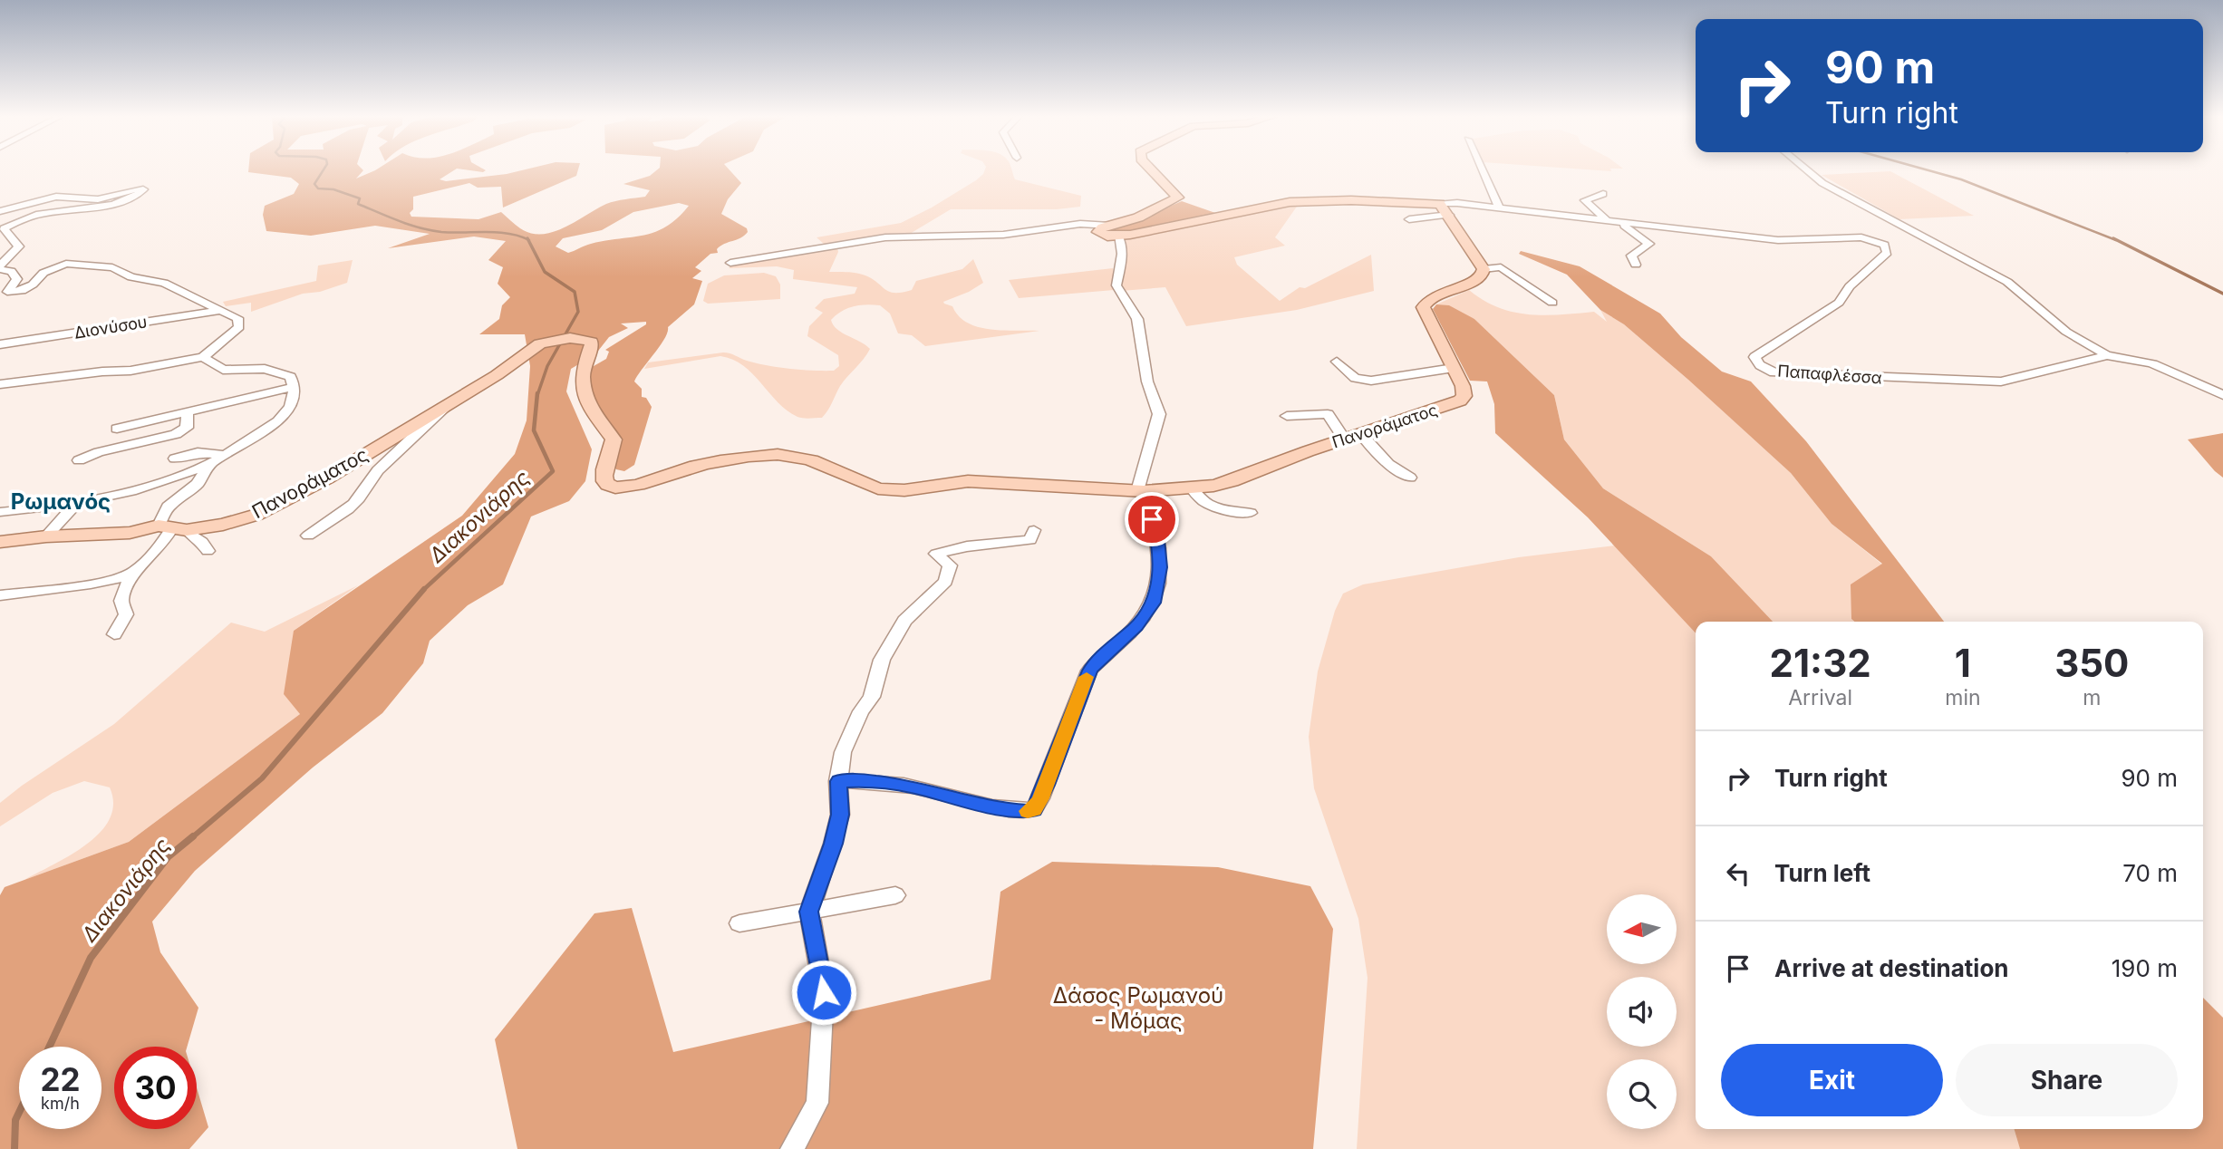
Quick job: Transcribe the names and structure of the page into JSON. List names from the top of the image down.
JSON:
{
  "streets": {
    "main road": ["Πανοράματος"],
    "street": ["Διονύσου", "Παπαφλέσσα"]
  },
  "districts": ["Ρωμανός"],
  "water": ["Διακονιάρης"],
  "parks": ["Δάσος Ρωμανού - Μόμας"],
  "north": "left",
  "page": {
    "turn": ["90 m", "Turn right"],
    "eta": [
      "21:32",
      "Arrival",
      "1",
      "min",
      "350",
      "m"
    ],
    "list": [
      {
        "name": "Turn right",
        "value": "90 m"
      },
      {
        "name": "Turn left",
        "value": "70 m"
      },
      {
        "name": "Arrive at destination",
        "value": "190 m"
      }
    ],
    "buttons": ["Exit", "Share"],
    "speed": "22 km/h",
    "limit": "30"
  }
}
